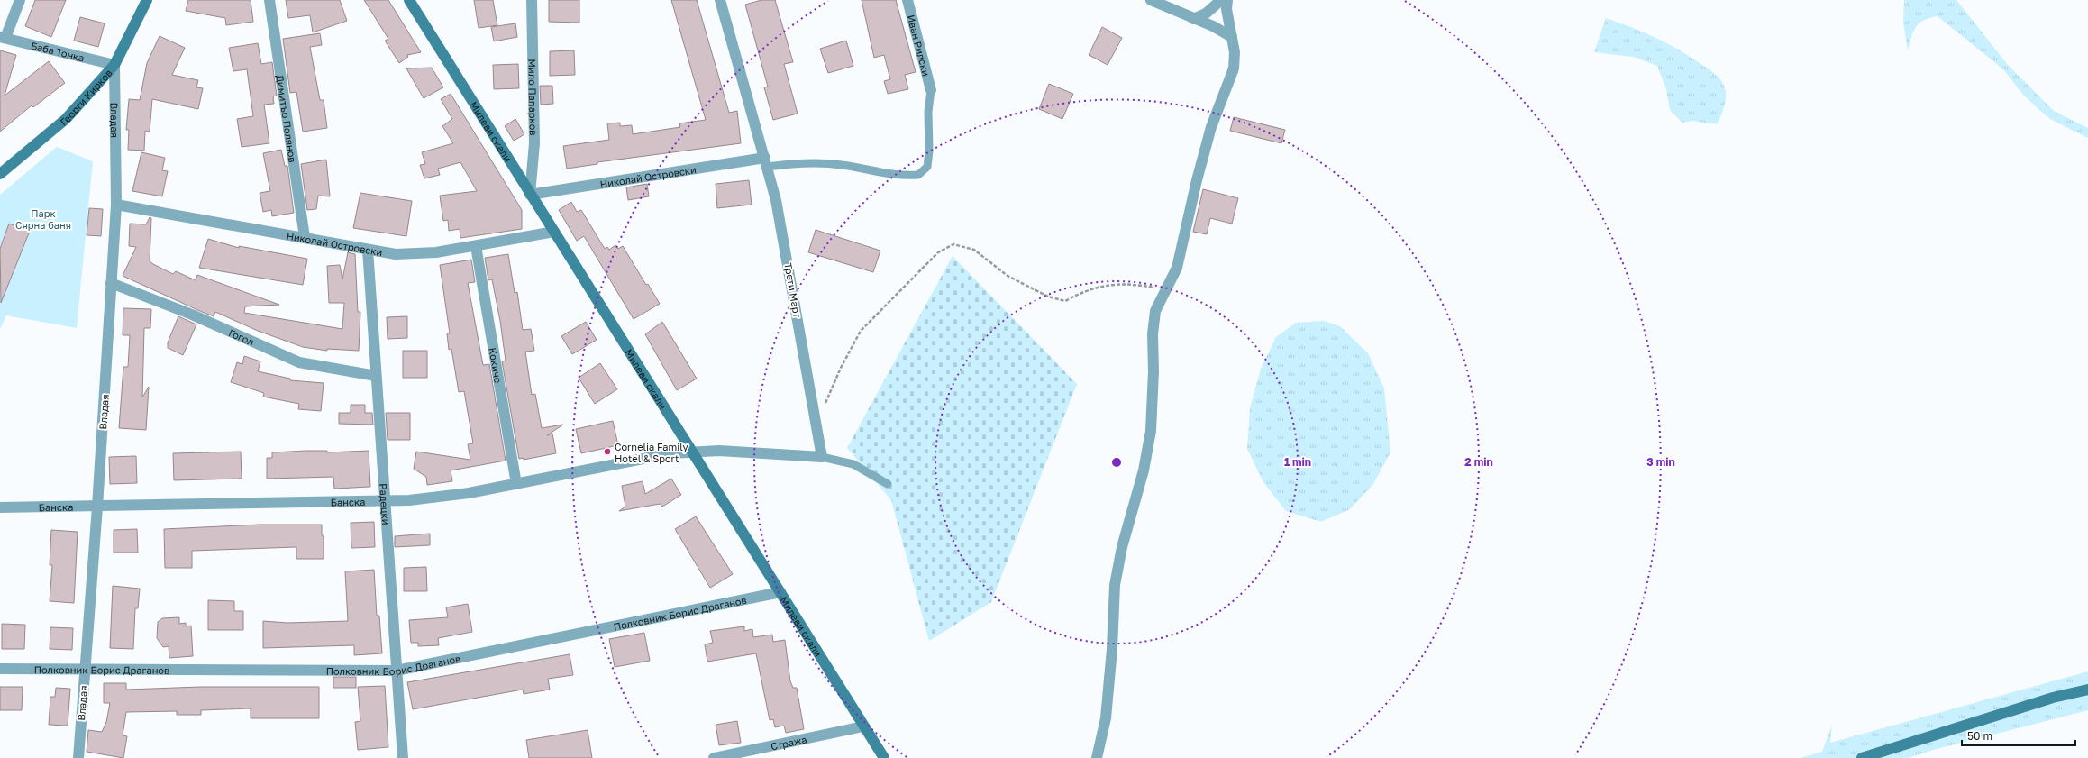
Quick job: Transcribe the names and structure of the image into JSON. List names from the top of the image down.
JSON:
{
  "streets": {
    "street": [
      "Иван Рилски",
      "Баба Тонка",
      "Георги Кирков",
      "Мило Папарков",
      "Димитър Полянов",
      "Владая",
      "Милеви скали",
      "Николай Островски",
      "Трети Март",
      "Гогол",
      "Кокиче",
      "Банска",
      "Радецки",
      "Полковник Борис Драганов",
      "Стража"
    ]
  },
  "crossings": [
    ["Баба Тонка", "Георги Кирков"],
    ["Баба Тонка", "Владая"],
    ["Георги Кирков", "Владая"],
    ["Мило Папарков", "Милеви скали"],
    ["Мило Папарков", "Николай Островски"],
    ["Димитър Полянов", "Николай Островски"],
    ["Владая", "Николай Островски"],
    ["Владая", "Гогол"],
    ["Владая", "Банска"],
    ["Владая", "Полковник Борис Драганов"],
    ["Милеви скали", "Николай Островски"],
    ["Милеви скали", "Банска"],
    ["Милеви скали", "Полковник Борис Драганов"],
    ["Милеви скали", "Стража"],
    ["Николай Островски", "Трети Март"],
    ["Николай Островски", "Кокиче"],
    ["Николай Островски", "Радецки"],
    ["Гогол", "Радецки"],
    ["Кокиче", "Банска"],
    ["Банска", "Радецки"],
    ["Радецки", "Полковник Борис Драганов"]
  ],
  "parks": ["Парк Сярна баня"],
  "places": ["Cornelia Family Hotel & Sport"],
  "scale_bar": "50 m",
  "rings": ["1 min", "2 min", "3 min"]
}
